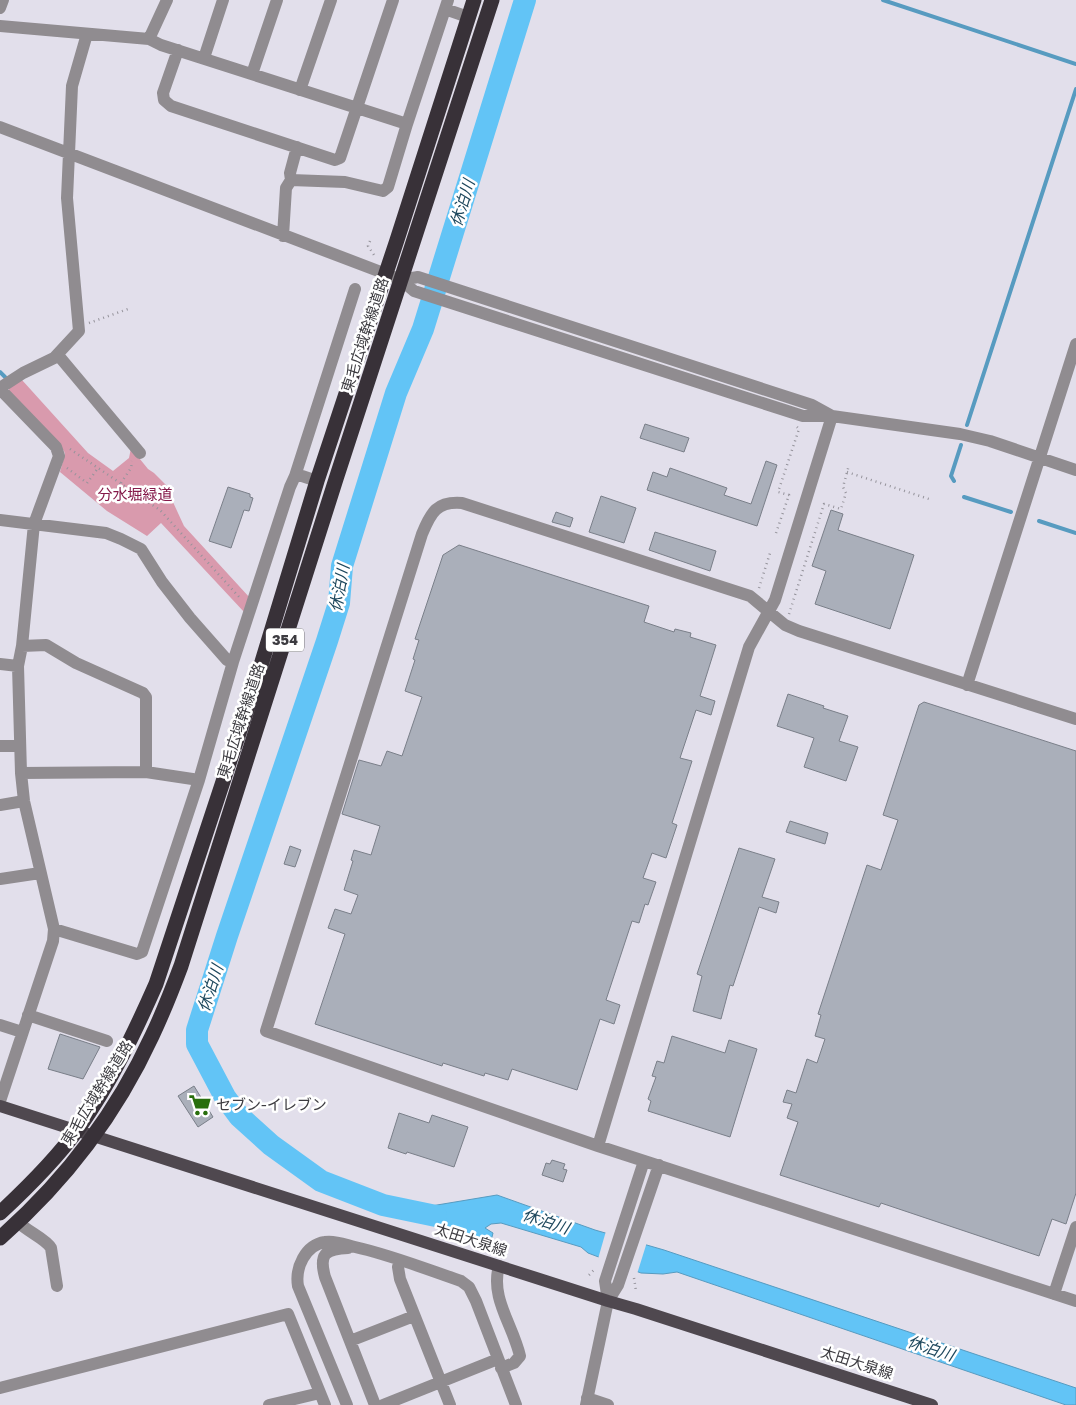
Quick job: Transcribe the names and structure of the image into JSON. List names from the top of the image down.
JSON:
{
  "streets": {
    "highway": ["東毛広域幹線道路", "354"],
    "main road": ["太田大泉線"]
  },
  "crossings": [
    ["東毛広域幹線道路", "太田大泉線"]
  ],
  "water": ["休泊川"],
  "parks": ["分水堀緑道"],
  "places": {
    "supermarket": ["セブン-イレブン"]
  }
}
